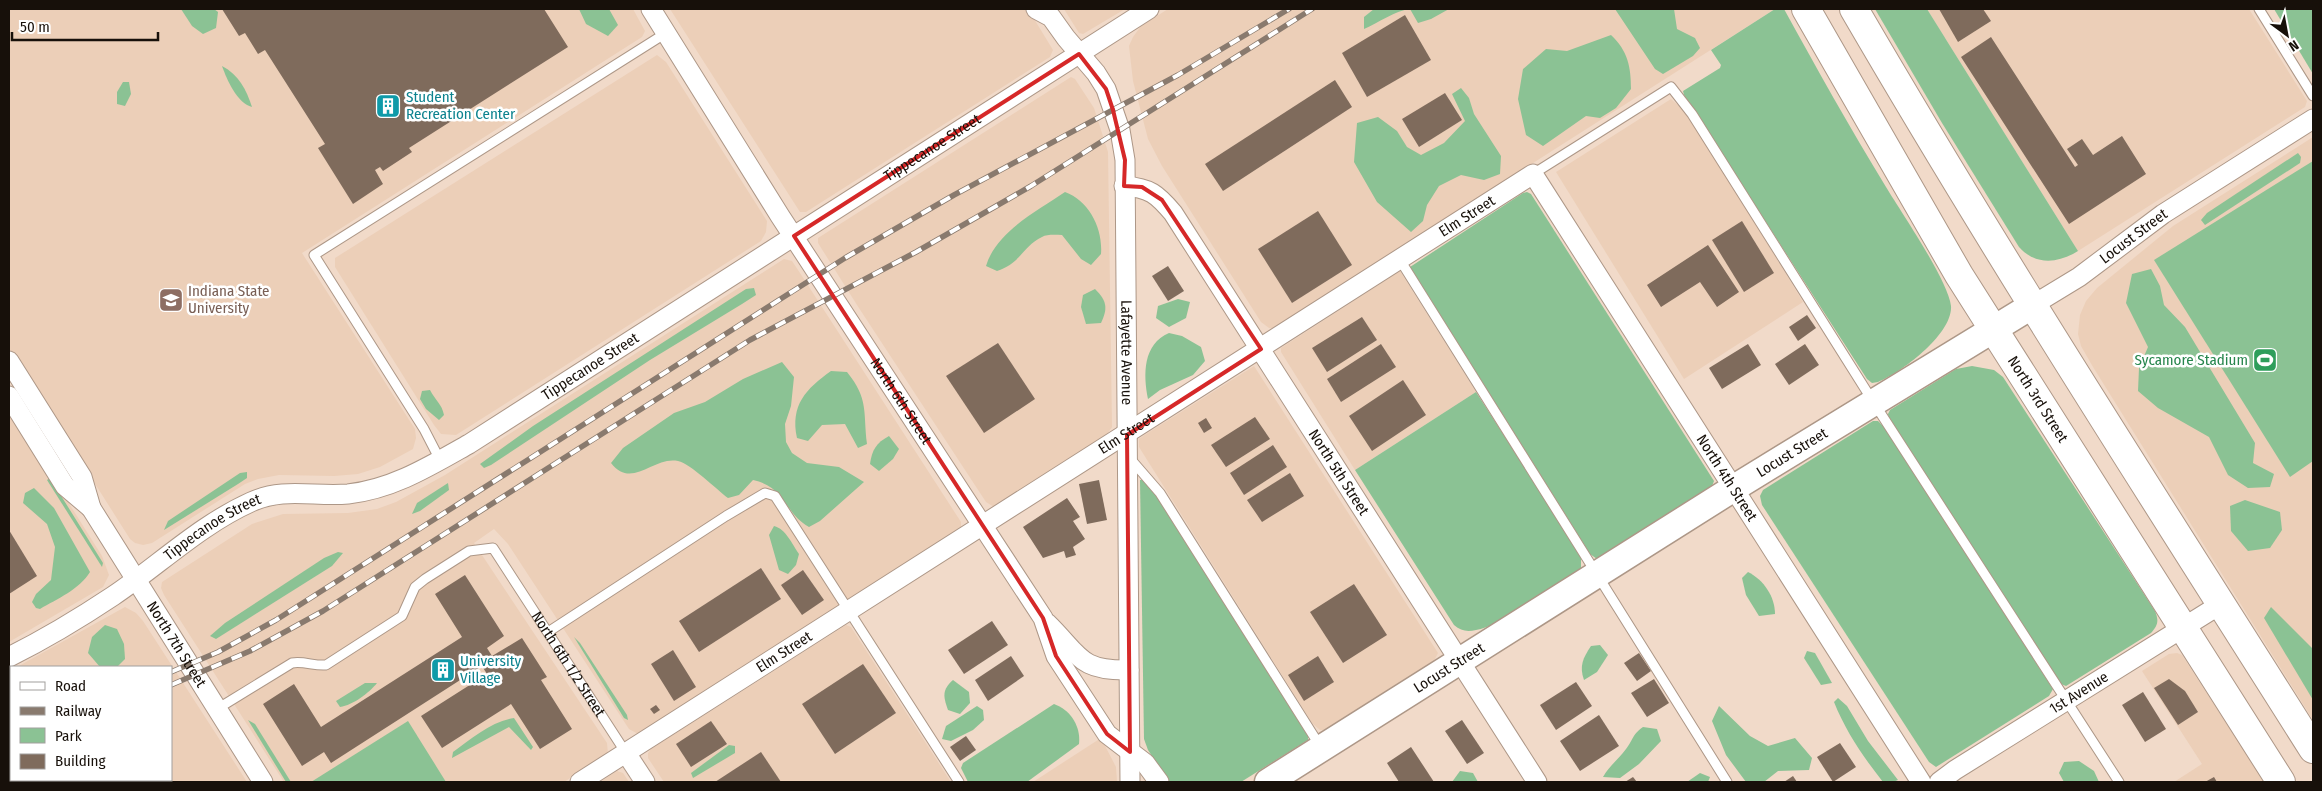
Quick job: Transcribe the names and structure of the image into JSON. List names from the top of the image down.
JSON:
{
  "streets": {
    "highway": ["North 3rd Street"],
    "street": [
      "Tippecanoe Street",
      "Elm Street",
      "Locust Street",
      "Lafayette Avenue",
      "North 6th Street",
      "North 5th Street",
      "North 4th Street",
      "North 7th Street",
      "North 6th 1/2 Street",
      "1st Avenue"
    ]
  },
  "crossings": [
    ["Tippecanoe Street", "Lafayette Avenue"],
    ["Tippecanoe Street", "North 6th Street"],
    ["Tippecanoe Street", "North 7th Street"],
    ["Elm Street", "Locust Street"],
    ["Elm Street", "Lafayette Avenue"],
    ["Elm Street", "North 6th Street"],
    ["Elm Street", "North 5th Street"],
    ["Elm Street", "North 4th Street"],
    ["Elm Street", "North 6th 1/2 Street"],
    ["Locust Street", "North 3rd Street"],
    ["Locust Street", "North 5th Street"],
    ["Locust Street", "North 4th Street"],
    ["Lafayette Avenue", "North 6th Street"],
    ["Lafayette Avenue", "North 5th Street"],
    ["North 3rd Street", "1st Avenue"],
    ["North 7th Street", "North 6th 1/2 Street"]
  ],
  "places": {
    "building": ["Student Recreation Center", "University Village"],
    "school or university": ["Indiana State University"],
    "sports": ["Sycamore Stadium"]
  },
  "legend": [
    "Road",
    "Railway",
    "Park",
    "Building"
  ],
  "scale_bar": "50 m",
  "north": "bottom right"
}
